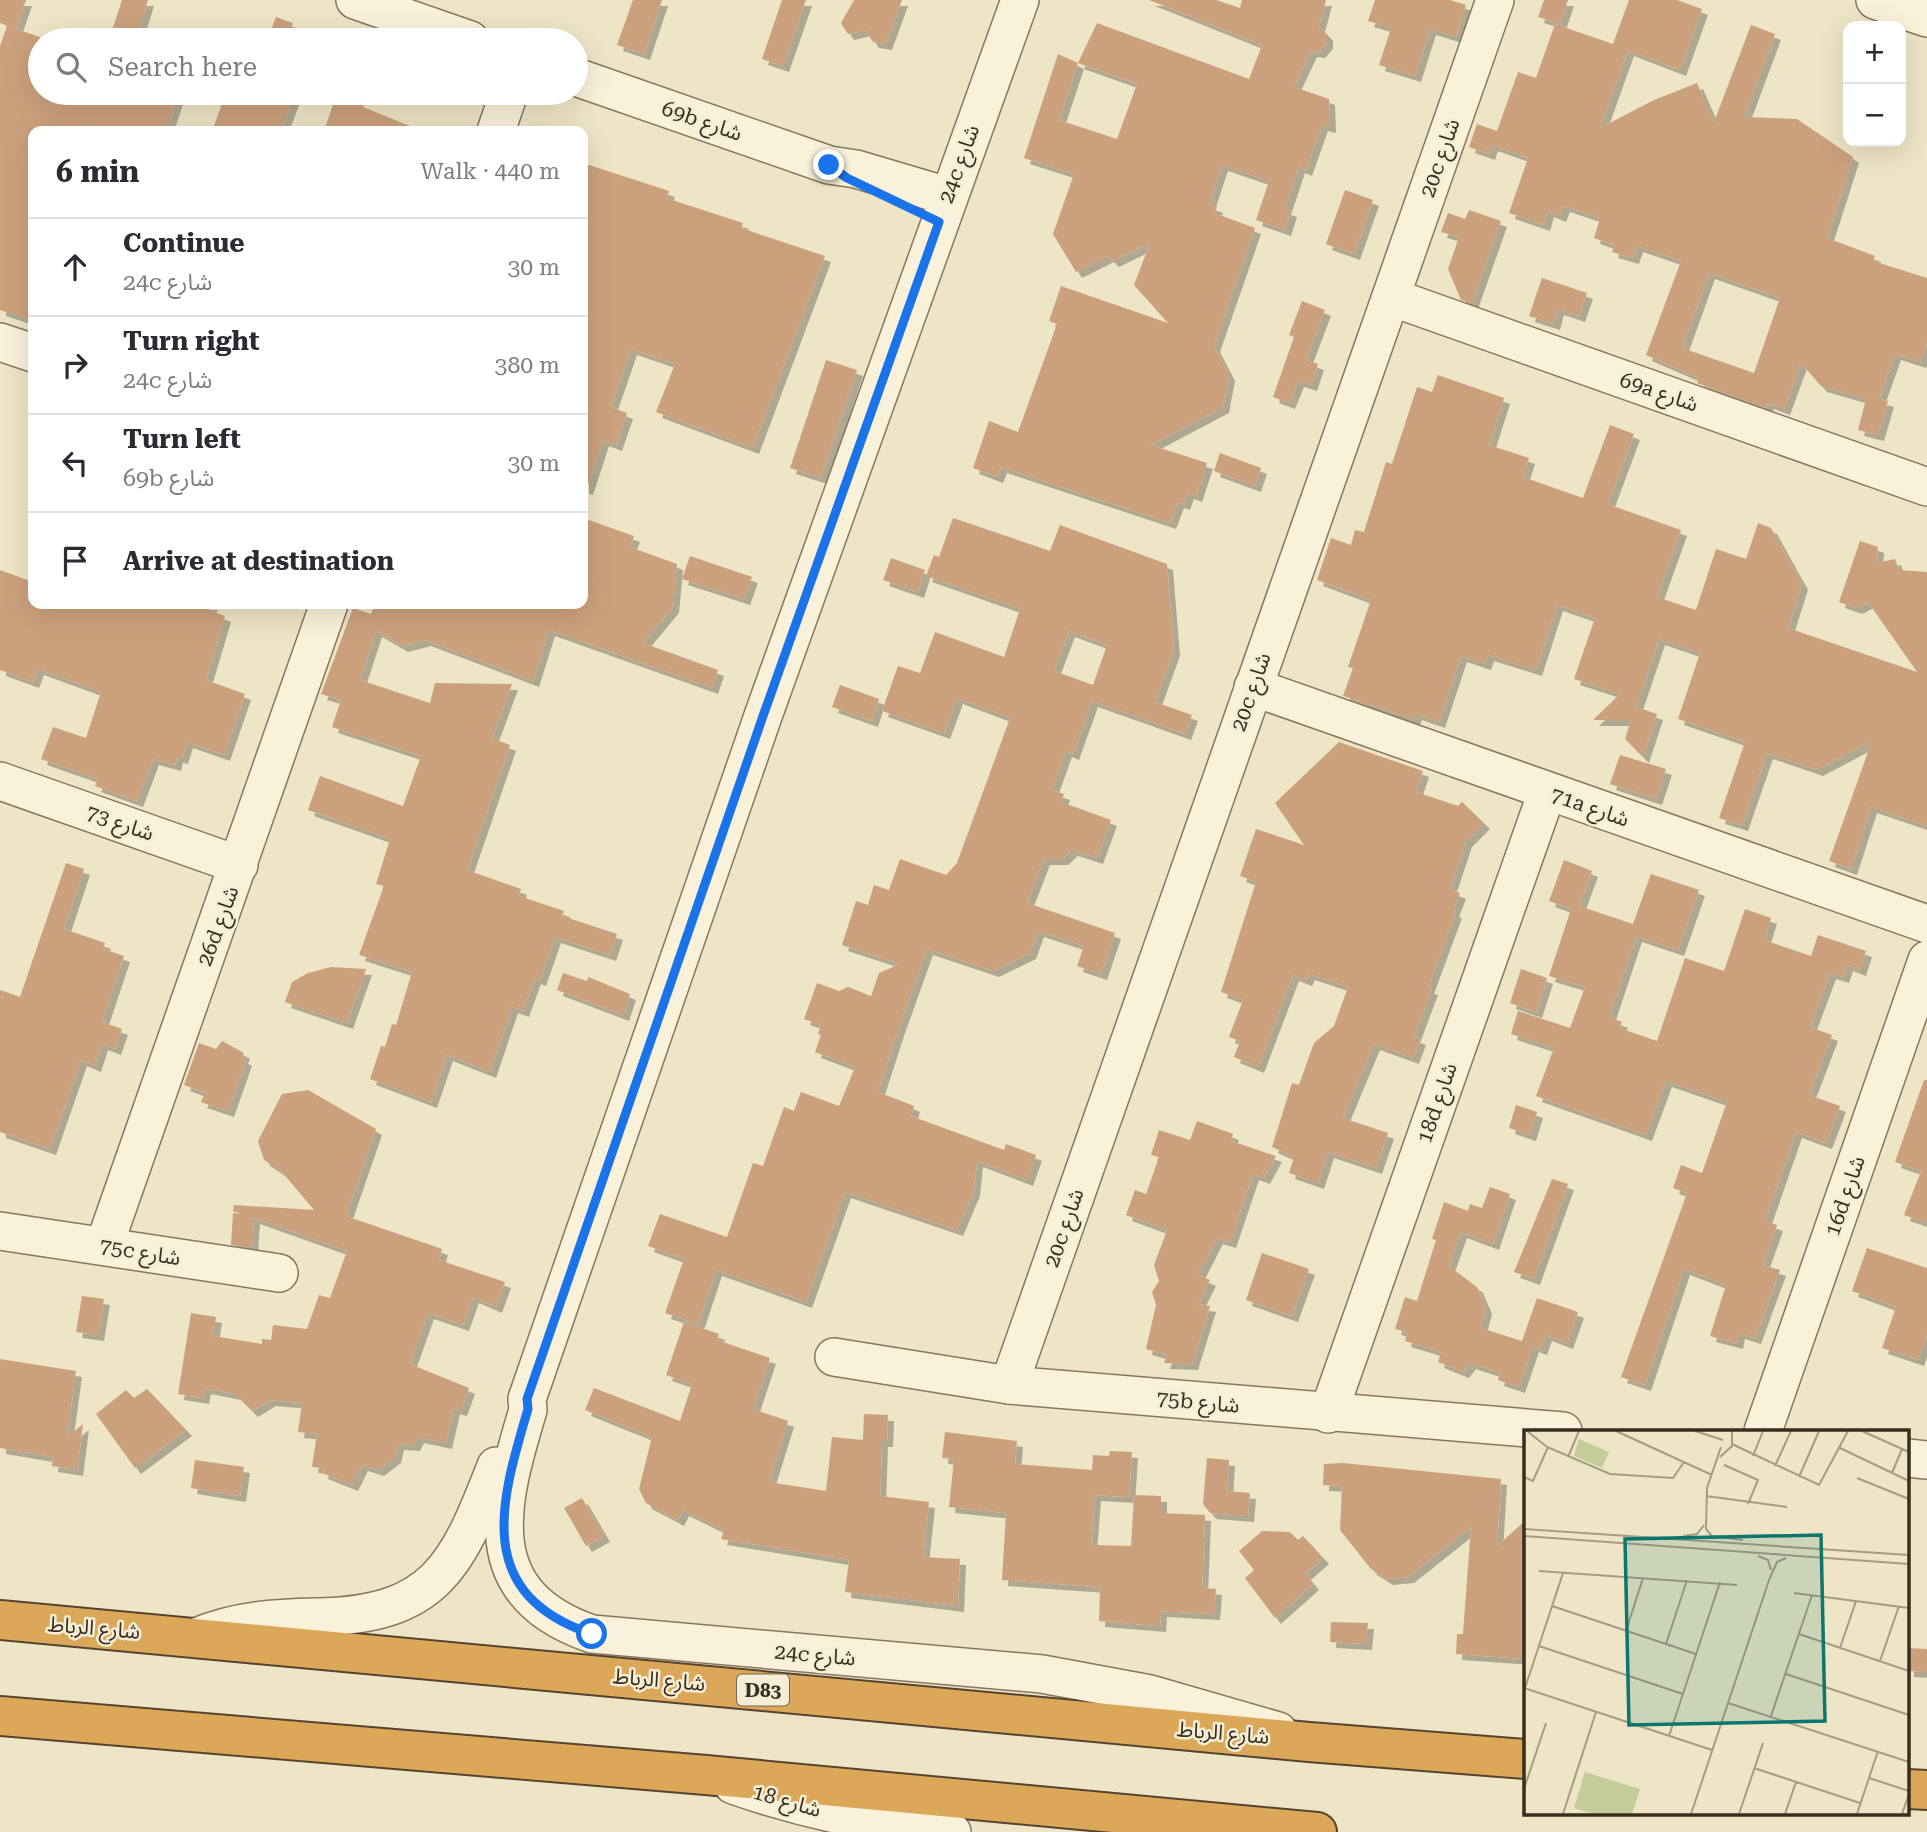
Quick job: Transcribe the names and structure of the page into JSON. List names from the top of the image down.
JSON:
{
  "streets": {
    "highway": ["شارع الرباط", "D83"],
    "street": [
      "69b شارع",
      "20c شارع",
      "24c شارع",
      "69a شارع",
      "71a شارع",
      "شارع 73",
      "26d شارع",
      "18d شارع",
      "16d شارع",
      "75c شارع",
      "75b شارع",
      "شارع 18"
    ]
  },
  "crossings": [
    ["69b شارع", "24c شارع"],
    ["20c شارع", "69a شارع"],
    ["20c شارع", "71a شارع"],
    ["20c شارع", "75b شارع"],
    ["24c شارع", "شارع الرباط"],
    ["71a شارع", "18d شارع"],
    ["شارع 73", "26d شارع"],
    ["26d شارع", "75c شارع"],
    ["18d شارع", "75b شارع"]
  ],
  "page": {
    "map_buttons": ["+", "−"],
    "search": "Search here",
    "heading": ["6 min", "Walk · 440 m"],
    "list": [
      ["Continue", "24c شارع", "30 m"],
      ["Turn right", "24c شارع", "380 m"],
      ["Turn left", "69b شارع", "30 m"],
      "Arrive at destination"
    ]
  }
}
